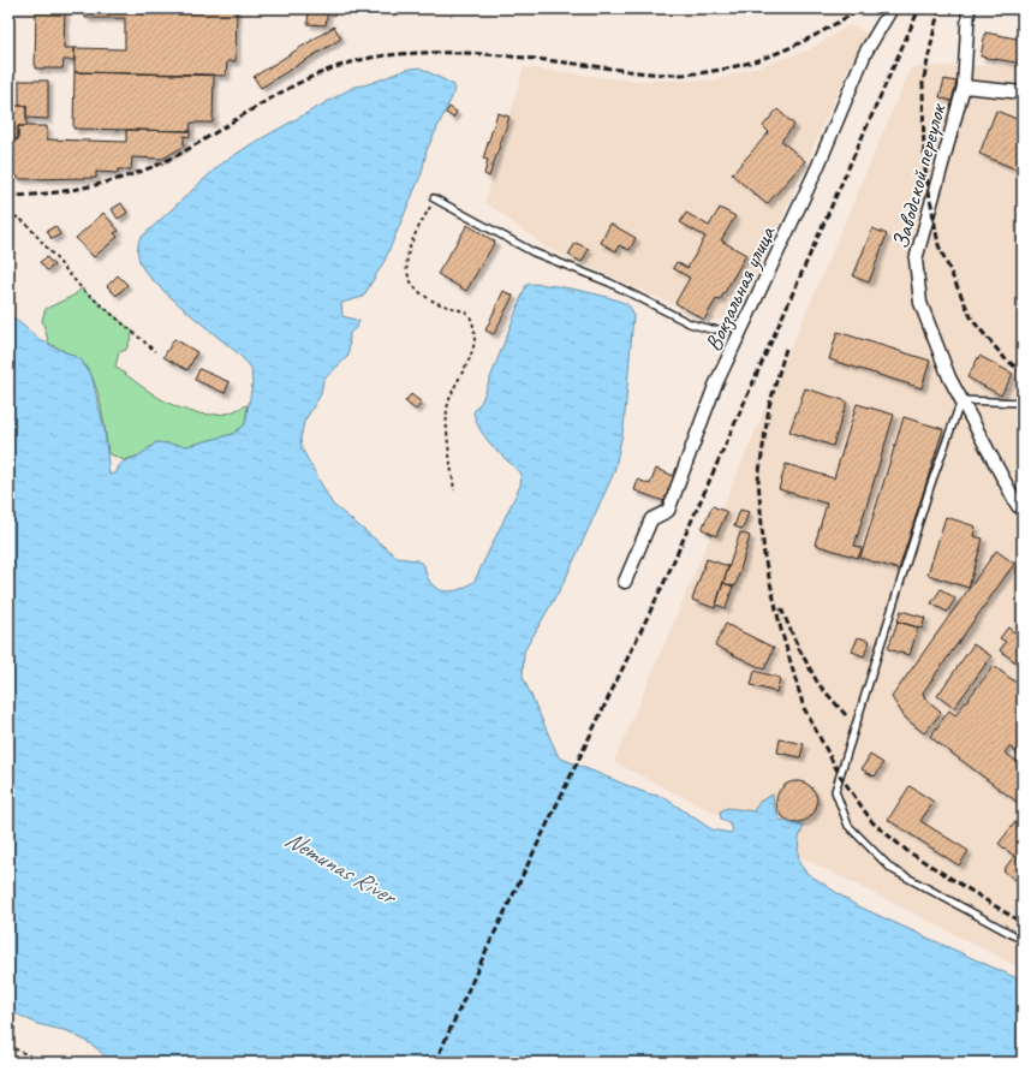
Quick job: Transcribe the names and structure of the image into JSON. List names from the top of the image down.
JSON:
{
  "streets": {
    "street": ["Заводской переулок", "Вокзальная улица"]
  },
  "water": ["Nemunas River"]
}
